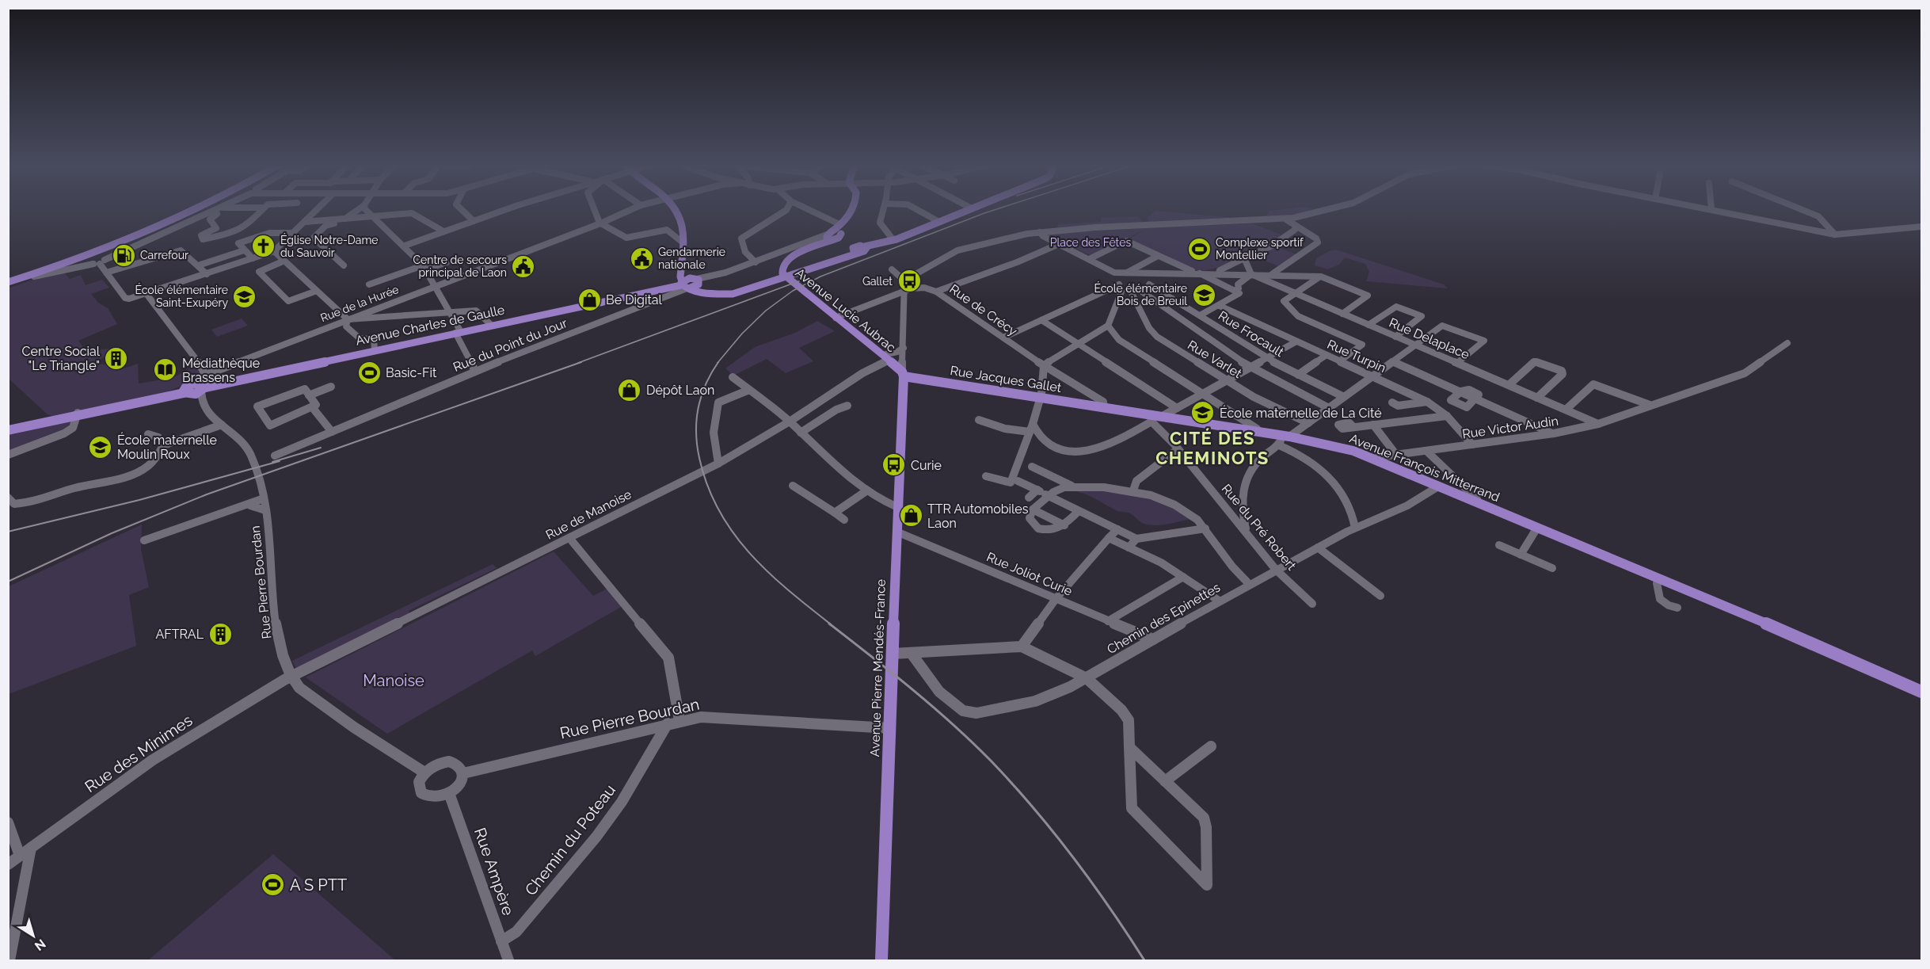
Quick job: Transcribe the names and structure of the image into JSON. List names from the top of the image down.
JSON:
{
  "streets": {
    "main road": [
      "Avenue Lucie Aubrac",
      "Avenue Charles de Gaulle",
      "Rue Jacques Gallet",
      "Avenue François Mitterrand",
      "Avenue Pierre Mendés-France"
    ],
    "street": [
      "Rue de la Hurée",
      "Rue de Crécy",
      "Rue Frocault",
      "Rue Delaplace",
      "Rue du Point du Jour",
      "Rue Turpin",
      "Rue Varlet",
      "Rue Victor Audin",
      "Rue de Manoise",
      "Rue du Pré Robert",
      "Rue Joliot Curie",
      "Rue Pierre Bourdan",
      "Chemin des Epinettes",
      "Rue des Minimes",
      "Chemin du Poteau",
      "Rue Ampère"
    ]
  },
  "crossings": [
    ["Rue de la Hurée", "Avenue Charles de Gaulle"],
    ["Rue de la Hurée", "Rue Pierre Bourdan"],
    ["Avenue Lucie Aubrac", "Rue de Crécy"],
    ["Avenue Lucie Aubrac", "Rue Jacques Gallet"],
    ["Avenue Lucie Aubrac", "Rue de Manoise"],
    ["Avenue Lucie Aubrac", "Avenue Pierre Mendés-France"],
    ["Rue de Crécy", "Rue Jacques Gallet"],
    ["Rue de Crécy", "Avenue François Mitterrand"],
    ["Avenue Charles de Gaulle", "Rue Pierre Bourdan"],
    ["Rue Delaplace", "Rue Victor Audin"],
    ["Rue Turpin", "Rue Victor Audin"],
    ["Rue Jacques Gallet", "Avenue François Mitterrand"],
    ["Rue Jacques Gallet", "Avenue Pierre Mendés-France"],
    ["Rue Victor Audin", "Avenue François Mitterrand"],
    ["Avenue François Mitterrand", "Rue du Pré Robert"],
    ["Avenue François Mitterrand", "Chemin des Epinettes"],
    ["Rue de Manoise", "Rue Pierre Bourdan"],
    ["Rue de Manoise", "Rue des Minimes"],
    ["Rue du Pré Robert", "Chemin des Epinettes"],
    ["Rue Joliot Curie", "Chemin des Epinettes"],
    ["Rue Joliot Curie", "Avenue Pierre Mendés-France"],
    ["Rue Pierre Bourdan", "Avenue Pierre Mendés-France"],
    ["Rue Pierre Bourdan", "Rue des Minimes"],
    ["Rue Pierre Bourdan", "Chemin du Poteau"],
    ["Rue Pierre Bourdan", "Rue Ampère"],
    ["Chemin du Poteau", "Rue Ampère"]
  ],
  "districts": ["CITÉ DES CHEMINOTS"],
  "parks": ["Place des Fêtes", "Manoise"],
  "places": {
    "church": ["Église Notre-Dame du Sauvoir"],
    "sports": ["Complexe sportif Montellier", "Basic-Fit", "A S PTT"],
    "fuel station": ["Carrefour"],
    "public building": ["Gendarmerie nationale", "Centre de secours principal de Laon"],
    "bus stop": ["Gallet", "Curie"],
    "school or university": [
      "École élémentaire Bois de Breuil",
      "École élémentaire Saint-Exupéry",
      "École maternelle de La Cité",
      "École maternelle Moulin Roux"
    ],
    "shop": ["Be Digital", "Dépôt Laon", "TTR Automobiles Laon"],
    "building": ["Centre Social \"Le Triangle\"", "AFTRAL"],
    "library": ["Médiathèque Brassens"]
  },
  "north": "bottom right"
}
